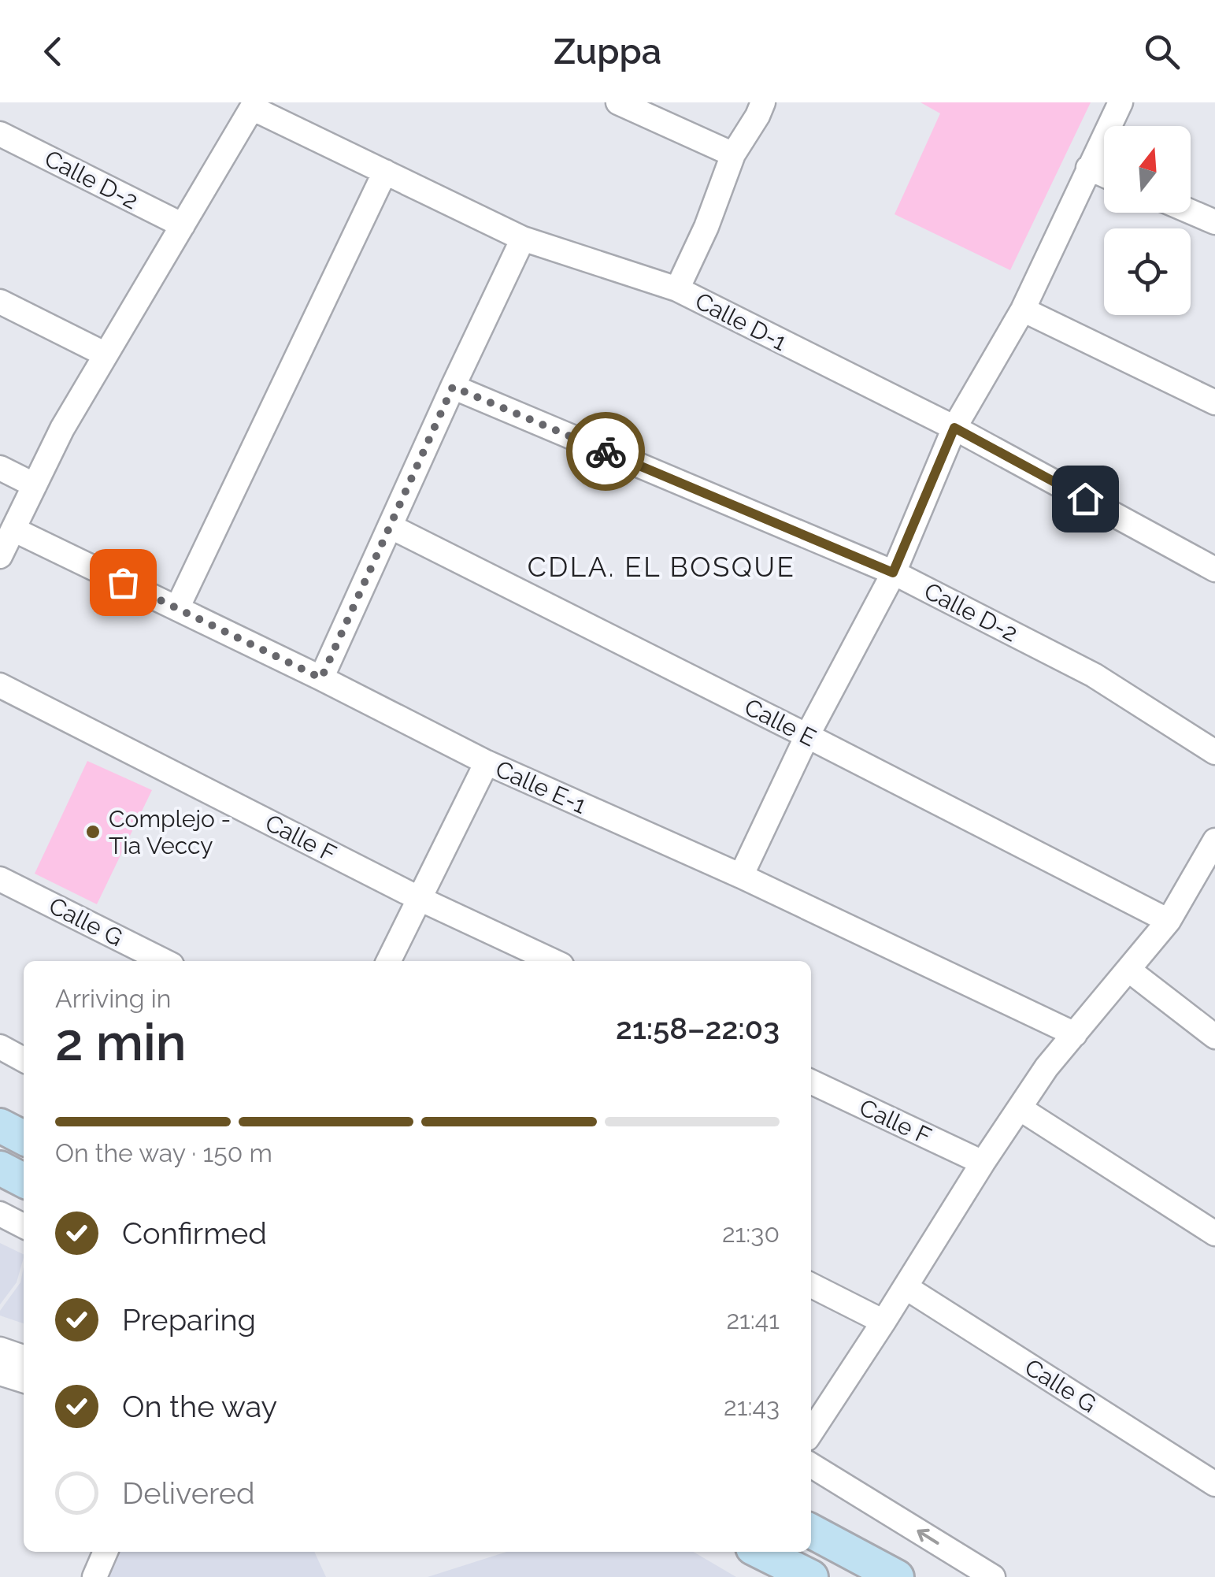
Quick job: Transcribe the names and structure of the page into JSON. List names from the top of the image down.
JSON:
{
  "streets": {
    "street": [
      "Calle D-2",
      "Calle D-1",
      "Calle E",
      "Calle E-1",
      "Calle F",
      "Calle G"
    ]
  },
  "districts": ["CDLA. EL BOSQUE"],
  "places": ["Complejo - Tia Veccy"],
  "north": "top",
  "page": {
    "header": "Zuppa",
    "heading": ["2 min", "Arriving in", "21:58–22:03"],
    "bar": "On the way · 150 m",
    "list": [
      ["Confirmed", "21:30"],
      ["Preparing", "21:41"],
      ["On the way", "21:43"],
      "Delivered"
    ]
  }
}
